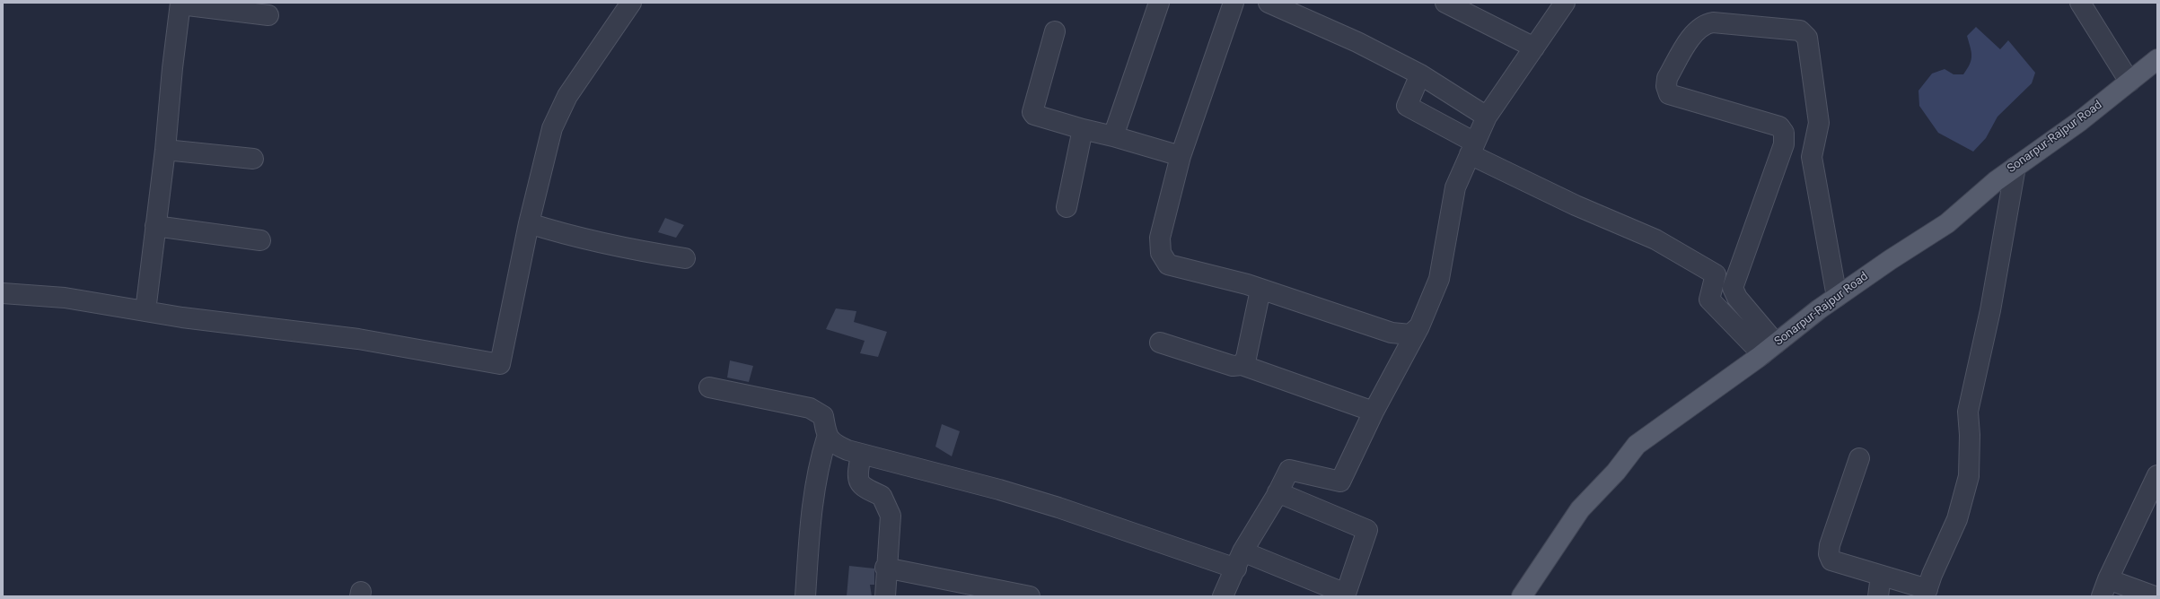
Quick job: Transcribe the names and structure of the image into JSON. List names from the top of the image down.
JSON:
{
  "streets": {
    "main road": ["Sonarpur-Rajpur Road"]
  }
}
